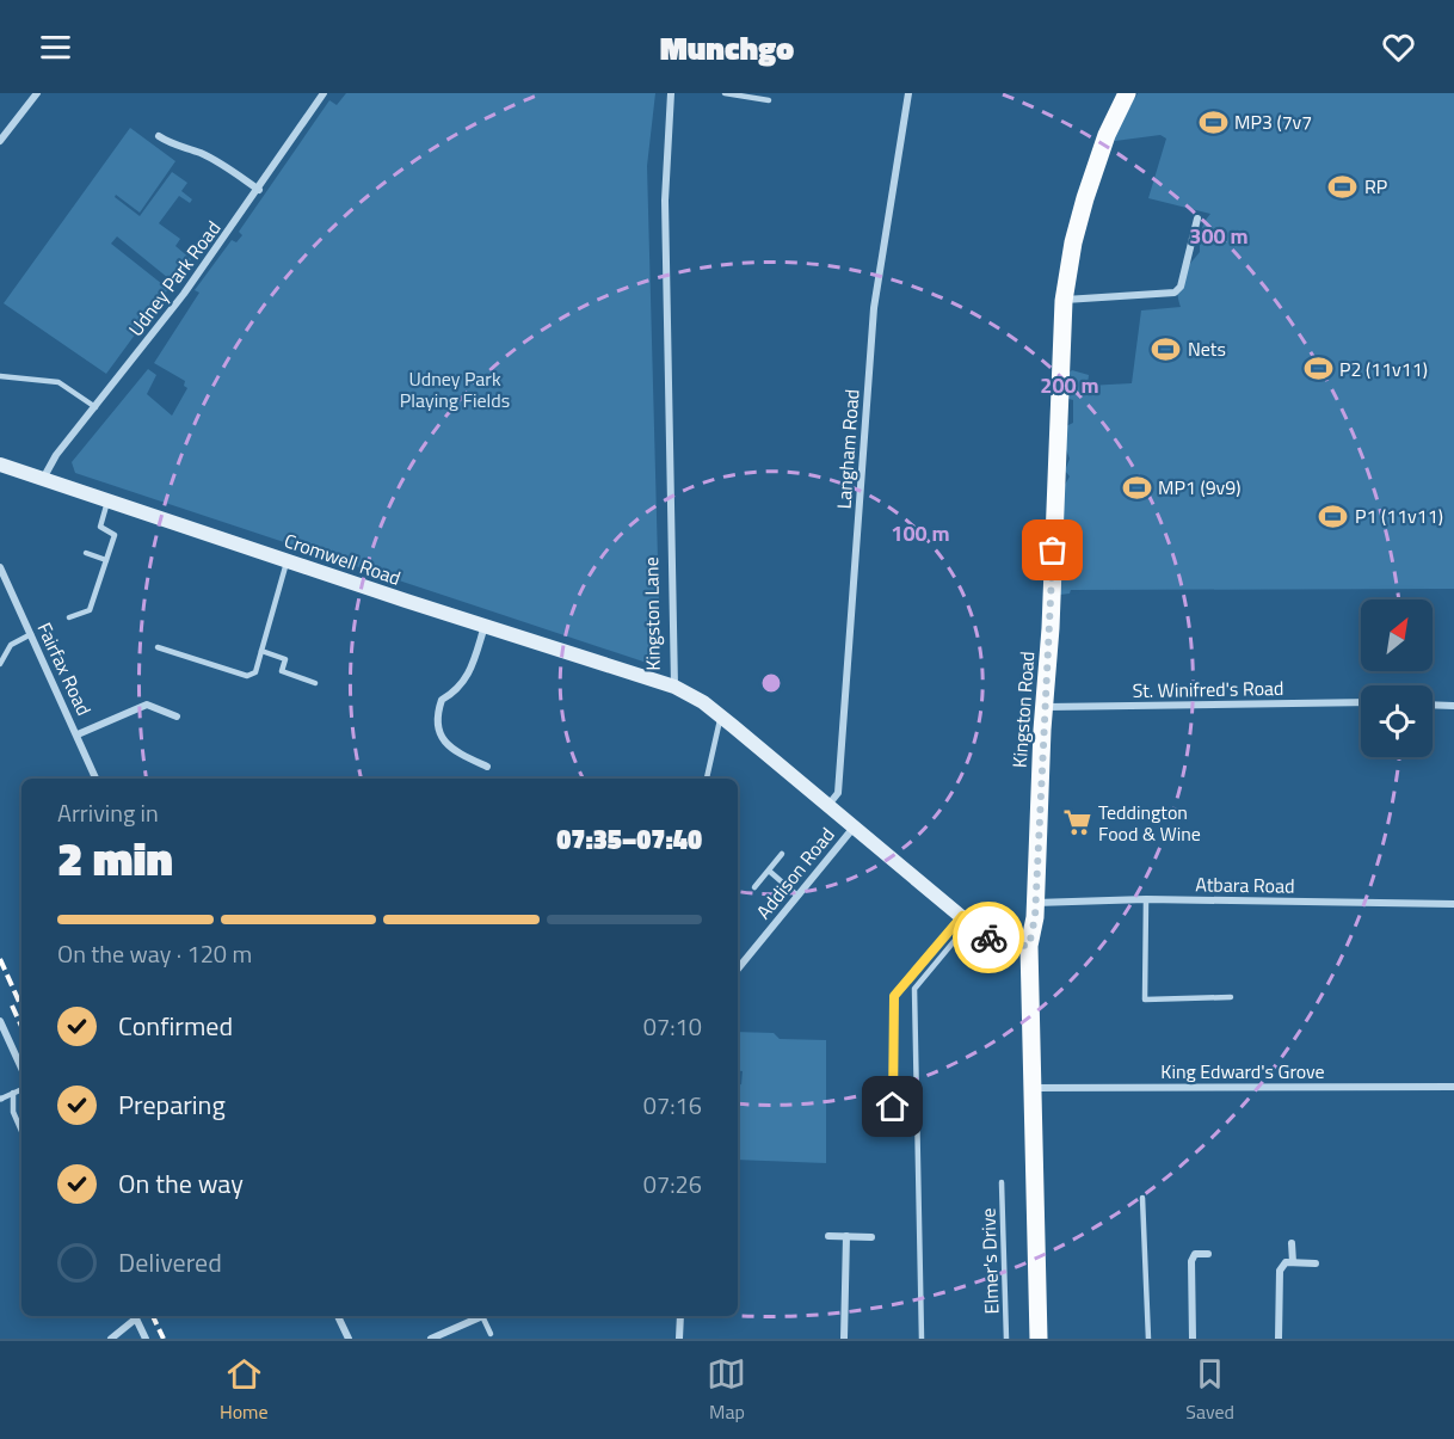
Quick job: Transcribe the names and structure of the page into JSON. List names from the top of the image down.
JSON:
{
  "streets": {
    "main road": ["Cromwell Road", "Kingston Lane", "Kingston Road"],
    "street": [
      "Udney Park Road",
      "Langham Road",
      "Fairfax Road",
      "St. Winifred's Road",
      "Addison Road",
      "Atbara Road",
      "King Edward's Grove"
    ],
    "lane": ["Elmer's Drive"]
  },
  "crossings": [
    ["Udney Park Road", "Cromwell Road"],
    ["Langham Road", "Kingston Lane"],
    ["Cromwell Road", "Kingston Lane"],
    ["Kingston Lane", "Kingston Road"],
    ["Kingston Lane", "Addison Road"],
    ["St. Winifred's Road", "Kingston Road"],
    ["Kingston Road", "Atbara Road"],
    ["Kingston Road", "King Edward's Grove"]
  ],
  "parks": ["Udney Park Playing Fields"],
  "places": {
    "sports": [
      "MP3 (7v7",
      "RP",
      "Nets",
      "P2 (11v11)",
      "MP1 (9v9)",
      "P1 (11v11)"
    ],
    "supermarket": ["Teddington Food & Wine"]
  },
  "north": "top right",
  "page": {
    "header": "Munchgo",
    "heading": ["2 min", "Arriving in", "07:35–07:40"],
    "bar": "On the way · 120 m",
    "list": [
      ["Confirmed", "07:10"],
      ["Preparing", "07:16"],
      ["On the way", "07:26"],
      "Delivered"
    ],
    "tabs": ["Home", "Map", "Saved"]
  },
  "rings": ["300 m", "200 m", "100 m"]
}
